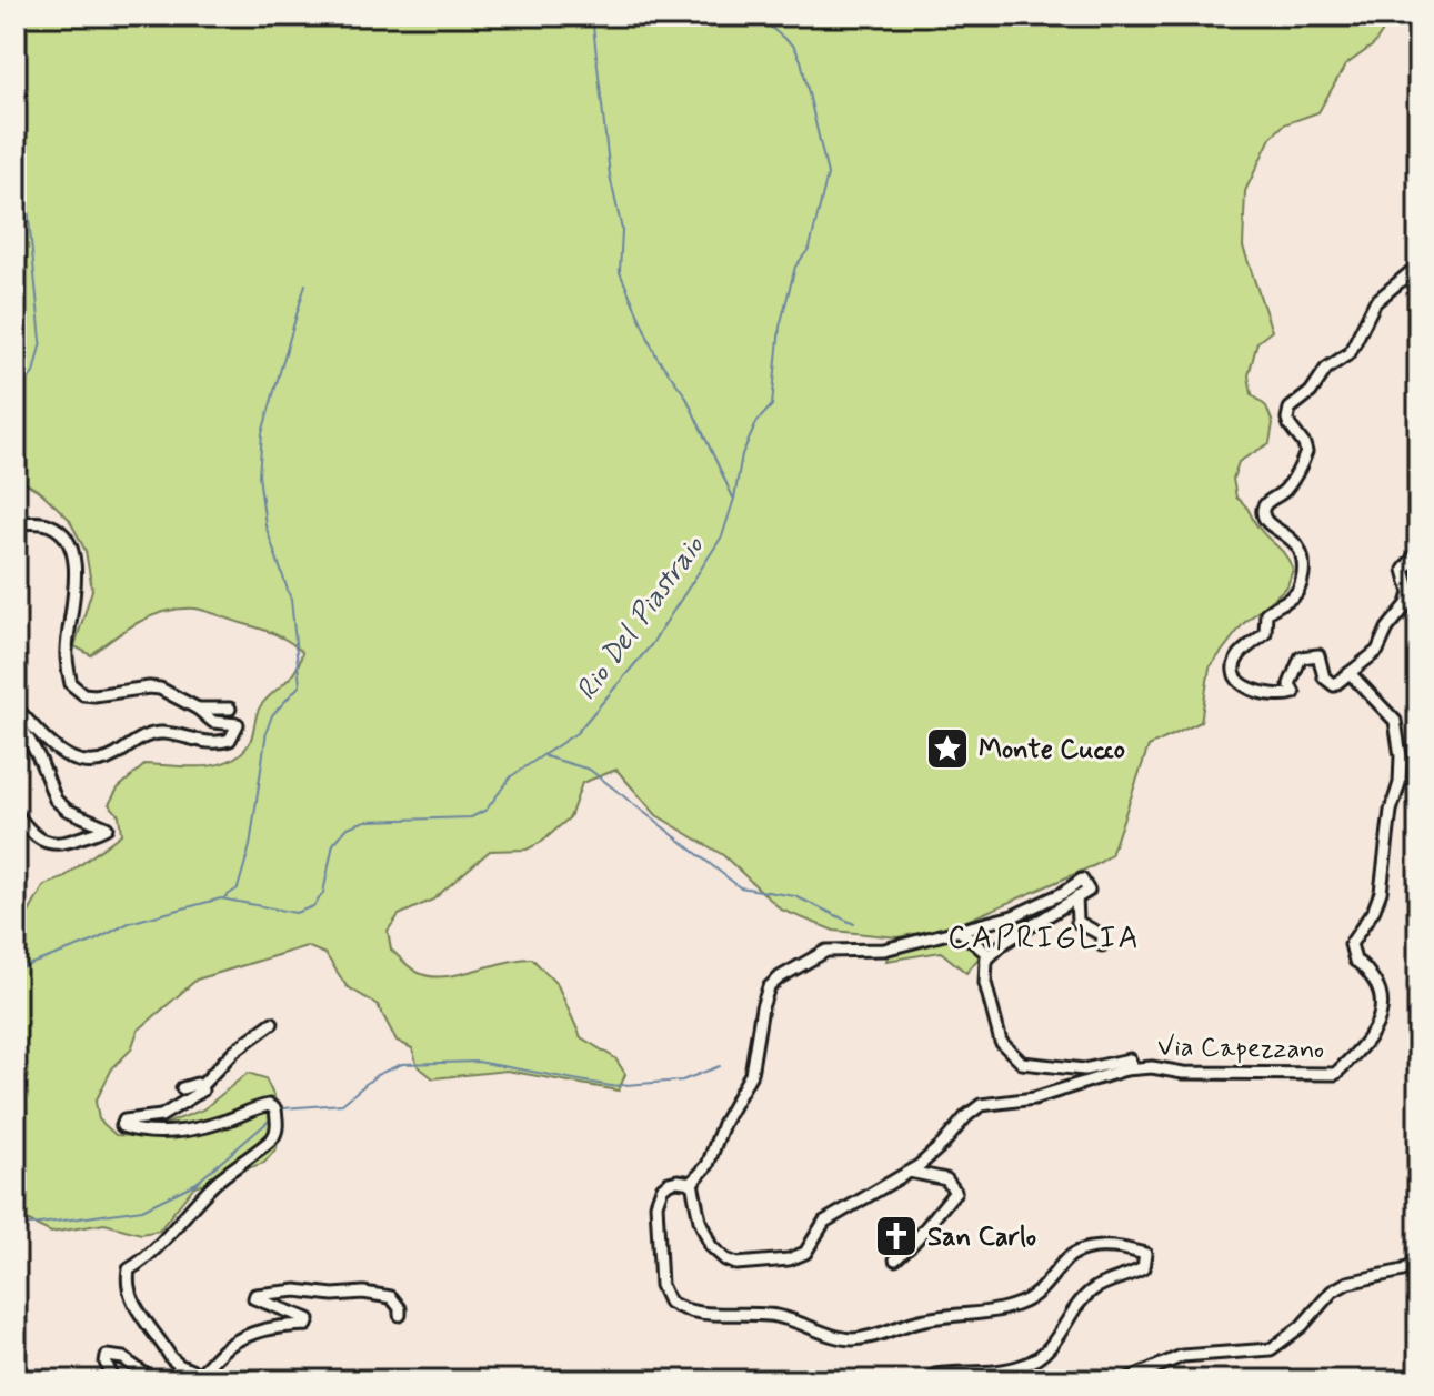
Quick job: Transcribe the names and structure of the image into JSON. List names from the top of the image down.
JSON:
{
  "streets": {
    "street": ["Via Capezzano"]
  },
  "districts": ["CAPRIGLIA"],
  "water": ["Rio Del Piastraio"],
  "places": {
    "place": ["Monte Cucco"],
    "church": ["San Carlo"]
  }
}
